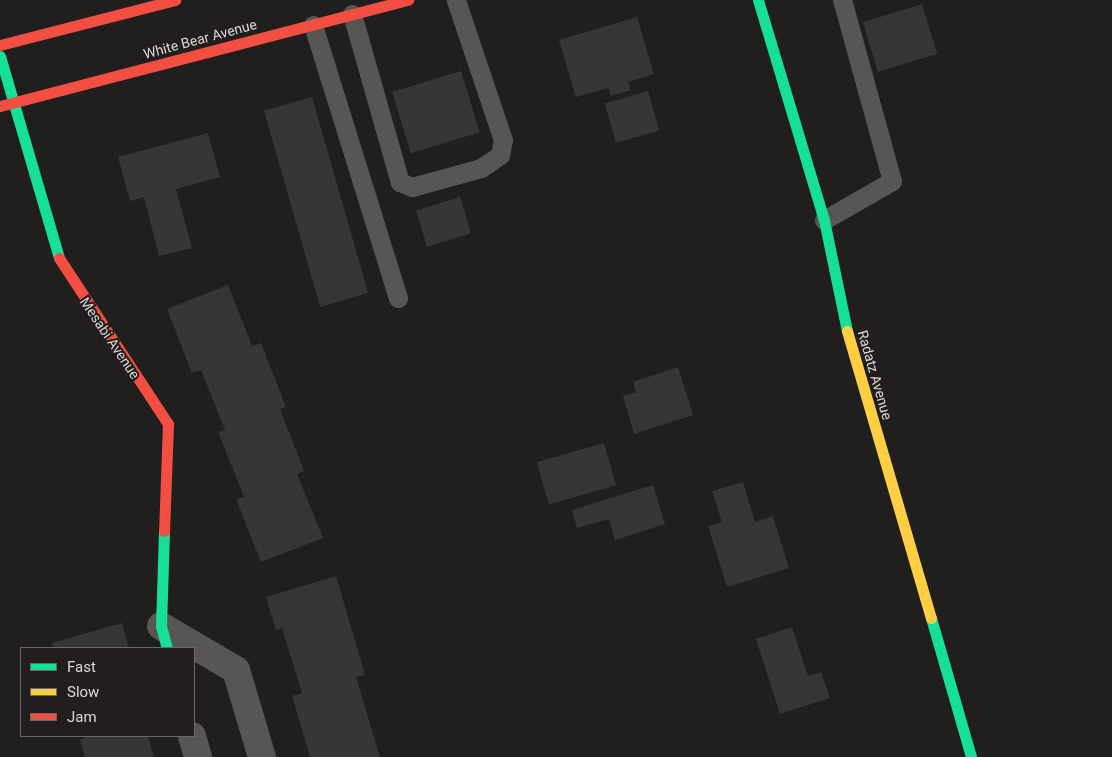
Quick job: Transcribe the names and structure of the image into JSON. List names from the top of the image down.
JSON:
{
  "streets": {
    "street": ["White Bear Avenue", "Mesabi Avenue", "Radatz Avenue"]
  },
  "crossings": [
    ["White Bear Avenue", "Mesabi Avenue"]
  ],
  "legend": ["Fast", "Slow", "Jam"]
}
